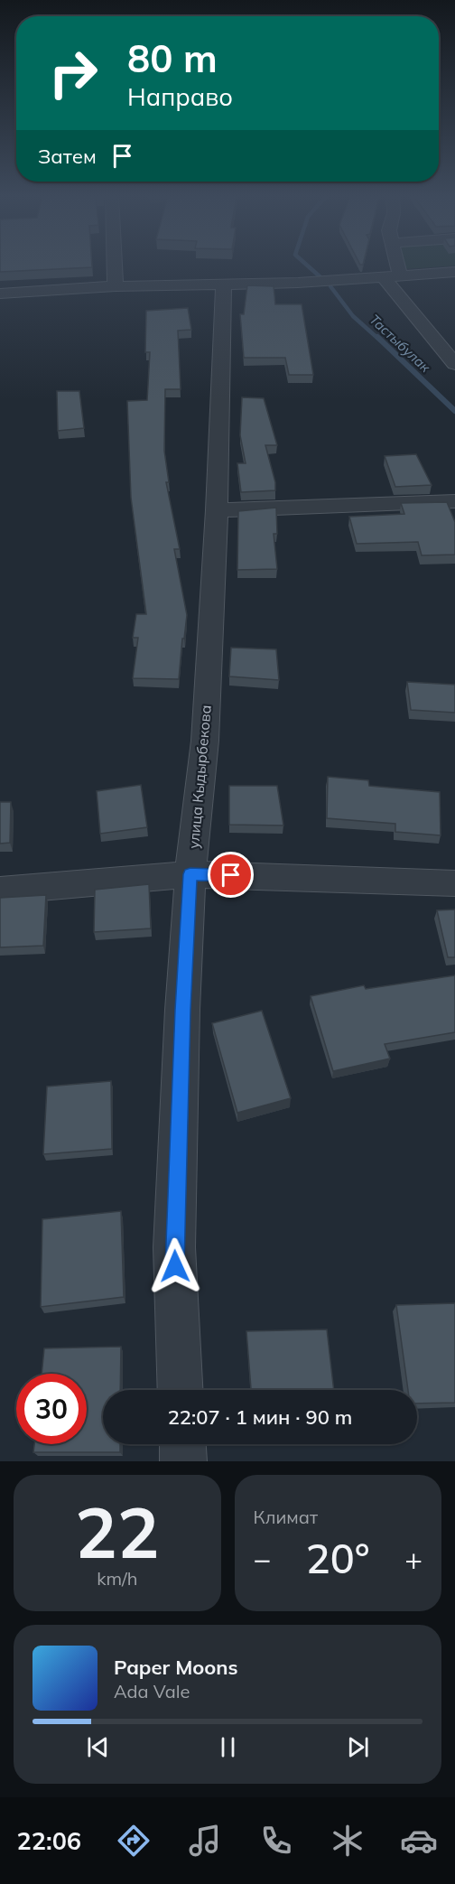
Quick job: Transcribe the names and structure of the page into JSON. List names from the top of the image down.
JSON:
{
  "streets": {
    "street": ["улица Кыдырбекова"]
  },
  "water": ["Тастыбулак"],
  "page": {
    "turn": ["80 m", "Направо"],
    "then": "Затем",
    "limit": "30",
    "trip": "22:07 · 1 мин · 90 m",
    "tile": [
      ["22", "km/h"],
      "Климат"
    ],
    "heat": ["−", "20°", "+"],
    "song": ["Paper Moons", "Ada Vale"],
    "tabs": "22:06"
  }
}
